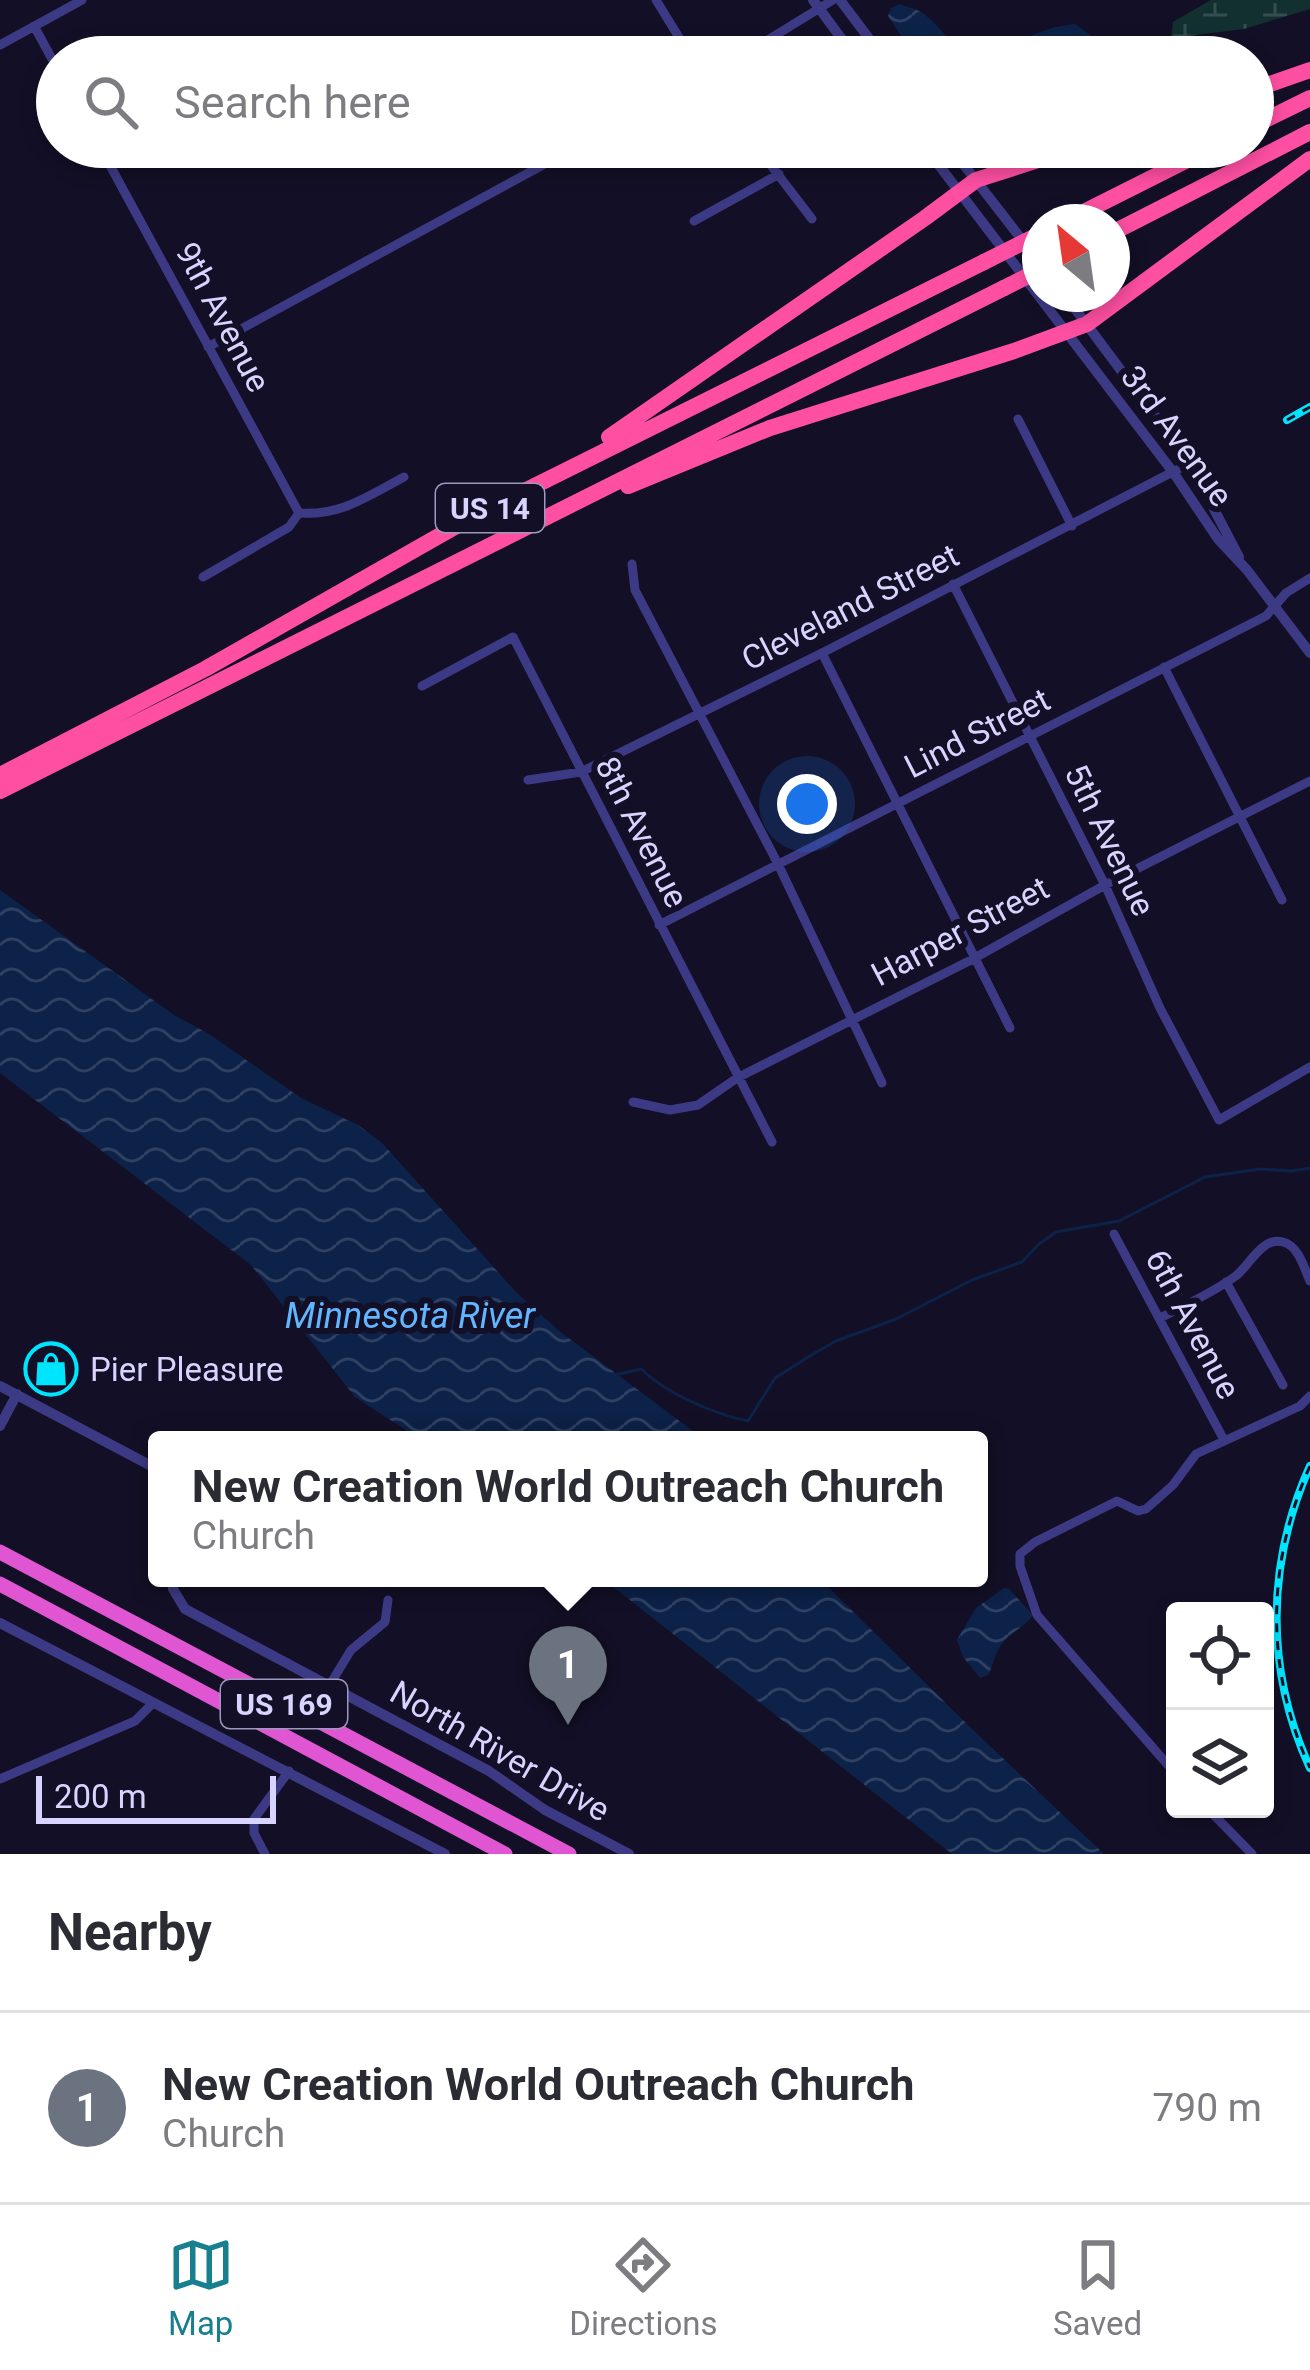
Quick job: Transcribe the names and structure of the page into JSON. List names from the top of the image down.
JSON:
{
  "streets": {
    "highway": ["US 14", "US 169"],
    "street": [
      "9th Avenue",
      "3rd Avenue",
      "Cleveland Street",
      "Lind Street",
      "8th Avenue",
      "5th Avenue",
      "Harper Street",
      "6th Avenue",
      "North River Drive"
    ]
  },
  "crossings": [
    ["3rd Avenue", "Cleveland Street"],
    ["3rd Avenue", "Lind Street"],
    ["Cleveland Street", "8th Avenue"],
    ["Cleveland Street", "5th Avenue"],
    ["Lind Street", "8th Avenue"],
    ["Lind Street", "5th Avenue"],
    ["8th Avenue", "Harper Street"],
    ["5th Avenue", "Harper Street"]
  ],
  "water": ["Minnesota River"],
  "places": {
    "shop": ["Pier Pleasure"]
  },
  "scale_bar": "200 m",
  "north": "top left",
  "page": {
    "search": "Search here",
    "popup": ["New Creation World Outreach Church", "Church"],
    "pins": "1",
    "scale": "200 m",
    "heading": "Nearby",
    "list": [
      {
        "mark": "1",
        "name": "New Creation World Outreach Church",
        "note": "Church",
        "value": "790 m"
      }
    ],
    "nav": ["Map", "Directions", "Saved"]
  }
}
